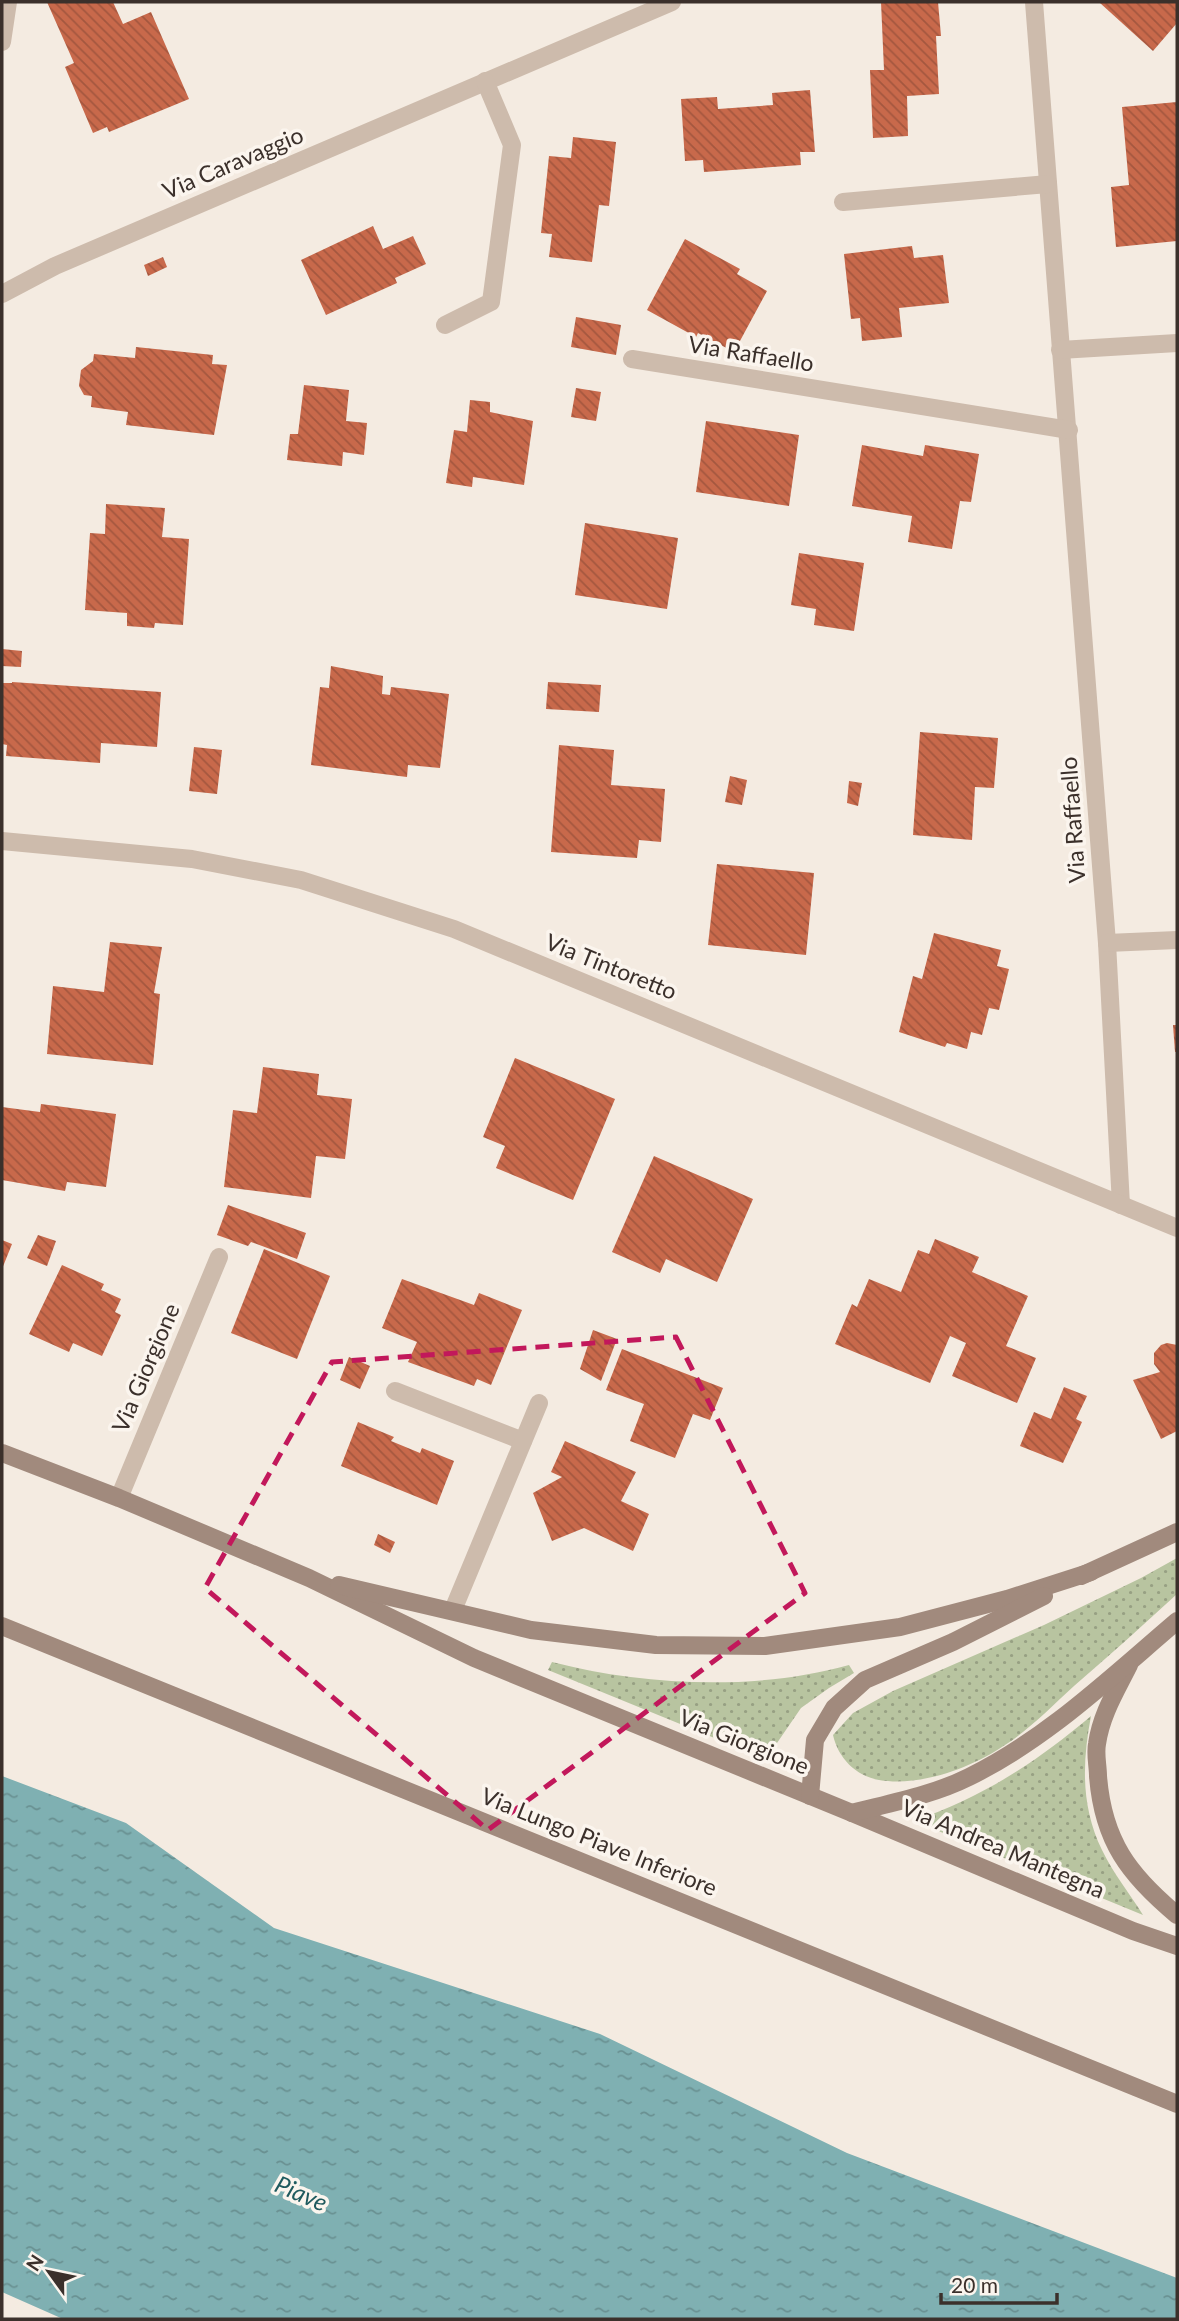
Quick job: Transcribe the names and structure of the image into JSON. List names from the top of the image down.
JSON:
{
  "streets": {
    "main road": ["Via Giorgione", "Via Lungo Piave Inferiore", "Via Andrea Mantegna"],
    "street": ["Via Caravaggio", "Via Raffaello", "Via Tintoretto"]
  },
  "crossings": [
    ["Via Raffaello", "Via Tintoretto"],
    ["Via Giorgione", "Via Andrea Mantegna"]
  ],
  "water": ["Piave"],
  "scale_bar": "20 m",
  "north": "top left"
}
